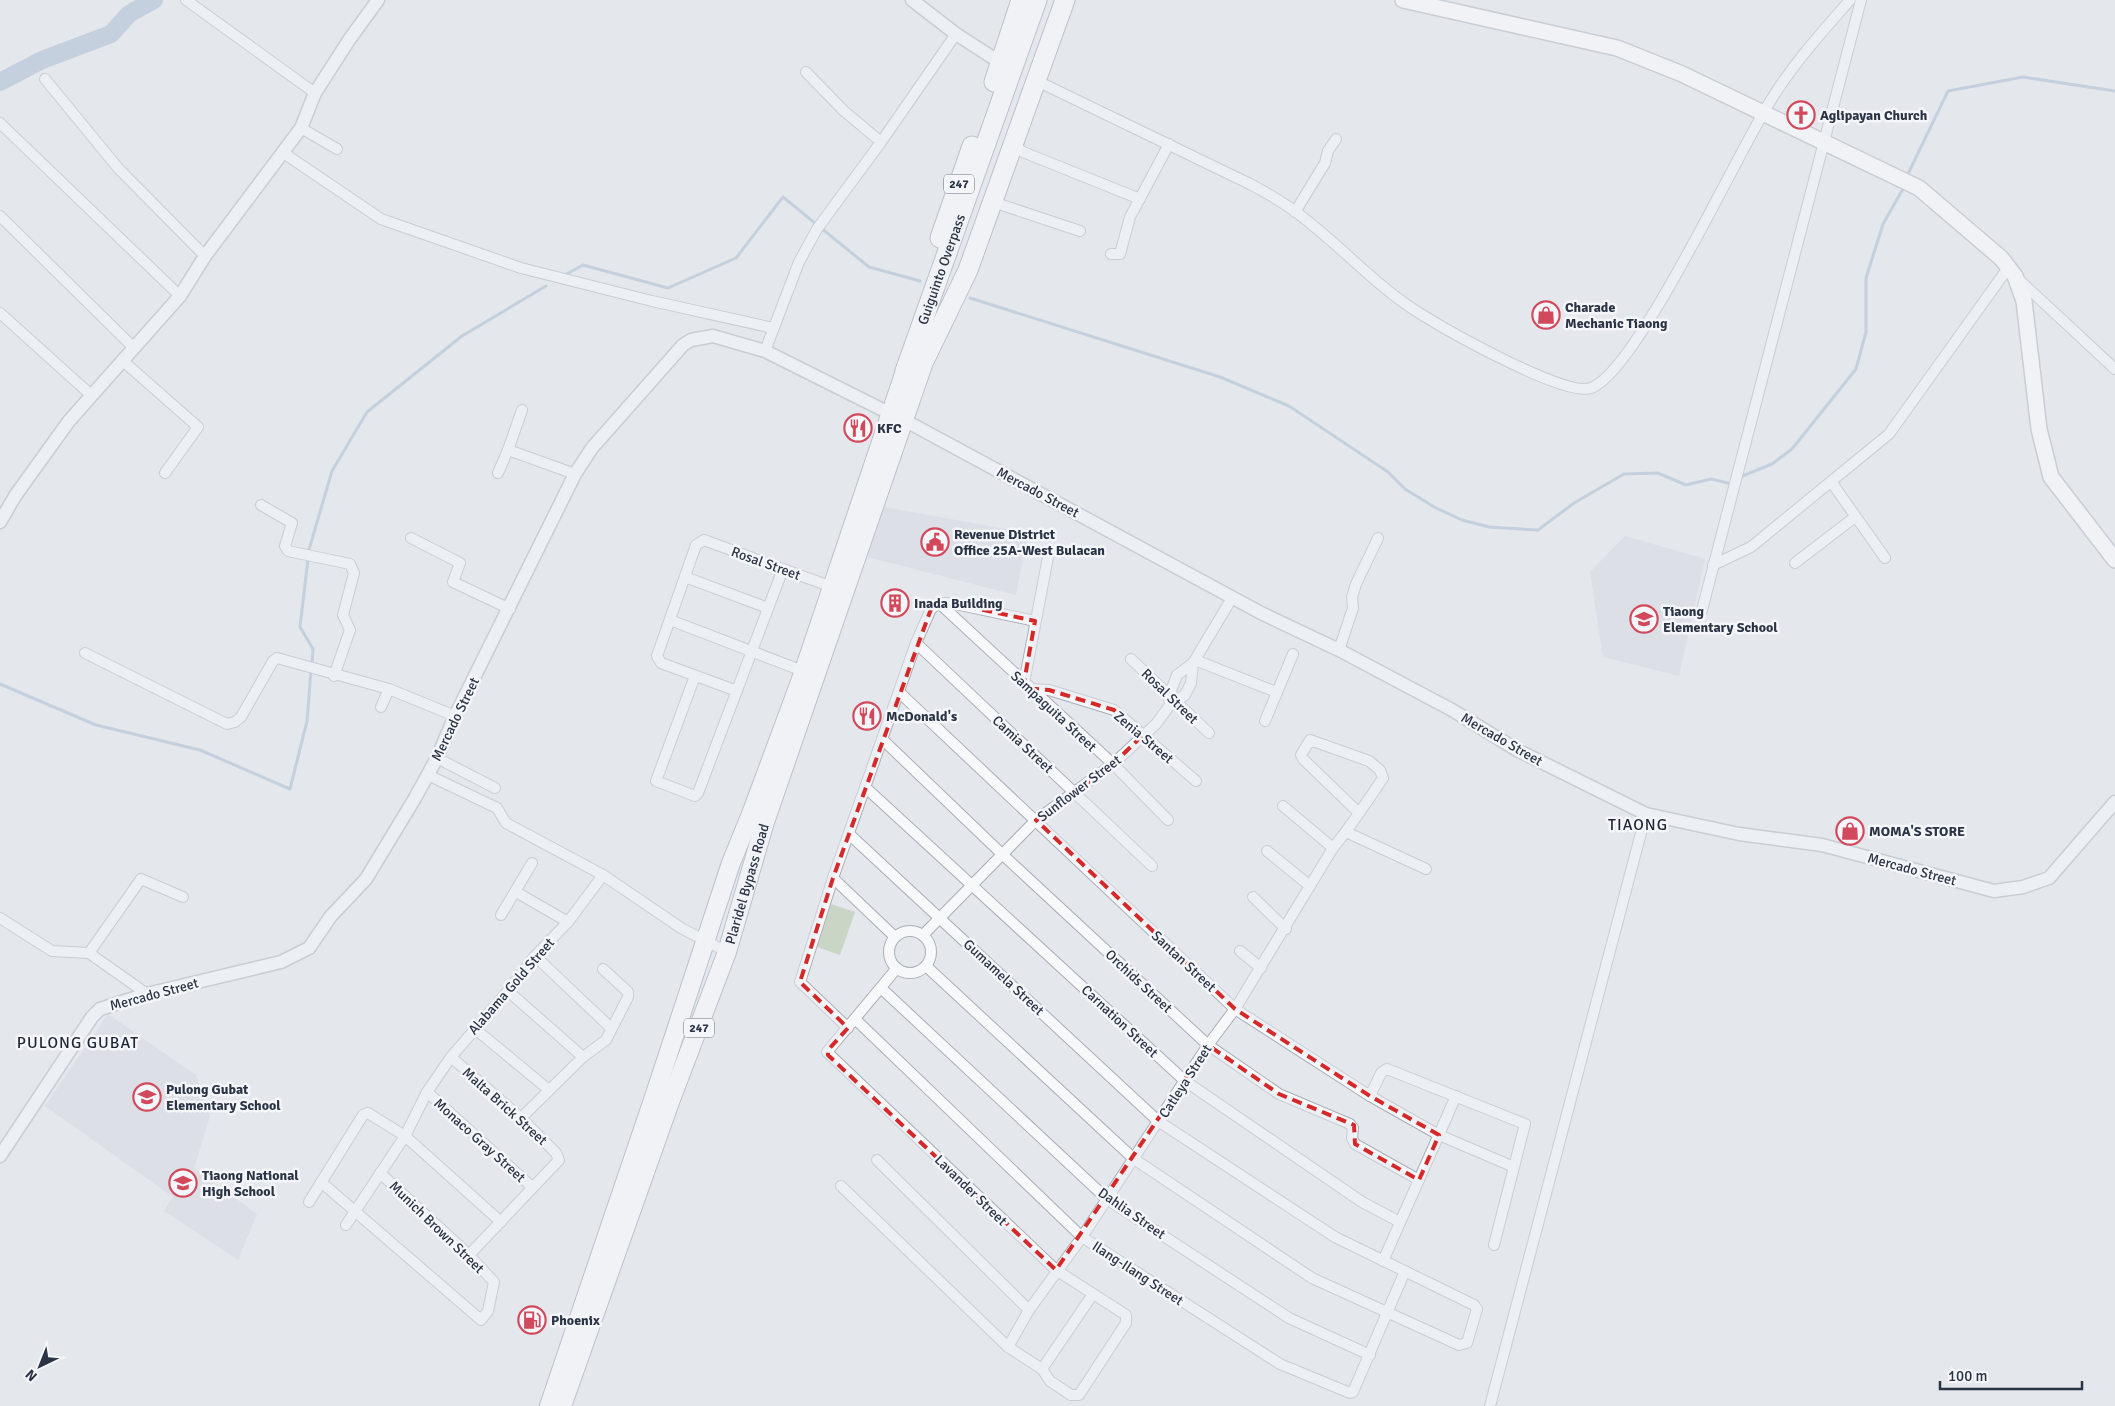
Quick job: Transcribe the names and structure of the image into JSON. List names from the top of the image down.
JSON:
{
  "streets": {
    "highway": ["247", "Guiguinto Overpass", "Plaridel Bypass Road"],
    "street": [
      "Mercado Street",
      "Rosal Street",
      "Sampaguita Street",
      "Zenia Street",
      "Camia Street",
      "Sunflower Street",
      "Santan Street",
      "Gumamela Street",
      "Orchids Street",
      "Alabama Gold Street",
      "Carnation Street",
      "Catleya Street",
      "Malta Brick Street",
      "Monaco Gray Street",
      "Lavander Street",
      "Dahlia Street",
      "Munich Brown Street",
      "Ilang-Ilang Street"
    ]
  },
  "crossings": [
    ["247", "Guiguinto Overpass"],
    ["247", "Plaridel Bypass Road"],
    ["Guiguinto Overpass", "Plaridel Bypass Road"],
    ["Mercado Street", "Sunflower Street"],
    ["Mercado Street", "Plaridel Bypass Road"],
    ["Rosal Street", "Sunflower Street"],
    ["Rosal Street", "Plaridel Bypass Road"],
    ["Sampaguita Street", "Zenia Street"],
    ["Sampaguita Street", "Sunflower Street"],
    ["Zenia Street", "Sunflower Street"],
    ["Camia Street", "Sunflower Street"],
    ["Sunflower Street", "Santan Street"],
    ["Sunflower Street", "Gumamela Street"],
    ["Sunflower Street", "Orchids Street"],
    ["Sunflower Street", "Carnation Street"],
    ["Santan Street", "Catleya Street"],
    ["Gumamela Street", "Catleya Street"],
    ["Gumamela Street", "Ilang-Ilang Street"],
    ["Orchids Street", "Catleya Street"],
    ["Alabama Gold Street", "Malta Brick Street"],
    ["Alabama Gold Street", "Monaco Gray Street"],
    ["Alabama Gold Street", "Munich Brown Street"],
    ["Carnation Street", "Catleya Street"],
    ["Catleya Street", "Lavander Street"],
    ["Catleya Street", "Dahlia Street"],
    ["Catleya Street", "Ilang-Ilang Street"],
    ["Malta Brick Street", "Monaco Gray Street"],
    ["Dahlia Street", "Ilang-Ilang Street"]
  ],
  "districts": ["TIAONG", "PULONG GUBAT"],
  "places": {
    "church": ["Aglipayan Church"],
    "shop": ["Charade Mechanic Tiaong", "MOMA'S STORE"],
    "restaurant": ["KFC", "McDonald's"],
    "public building": ["Revenue District Office 25A-West Bulacan"],
    "building": ["Inada Building"],
    "school or university": ["Tiaong Elementary School", "Pulong Gubat Elementary School", "Tiaong National High School"],
    "fuel station": ["Phoenix"]
  },
  "scale_bar": "100 m",
  "north": "bottom left"
}
